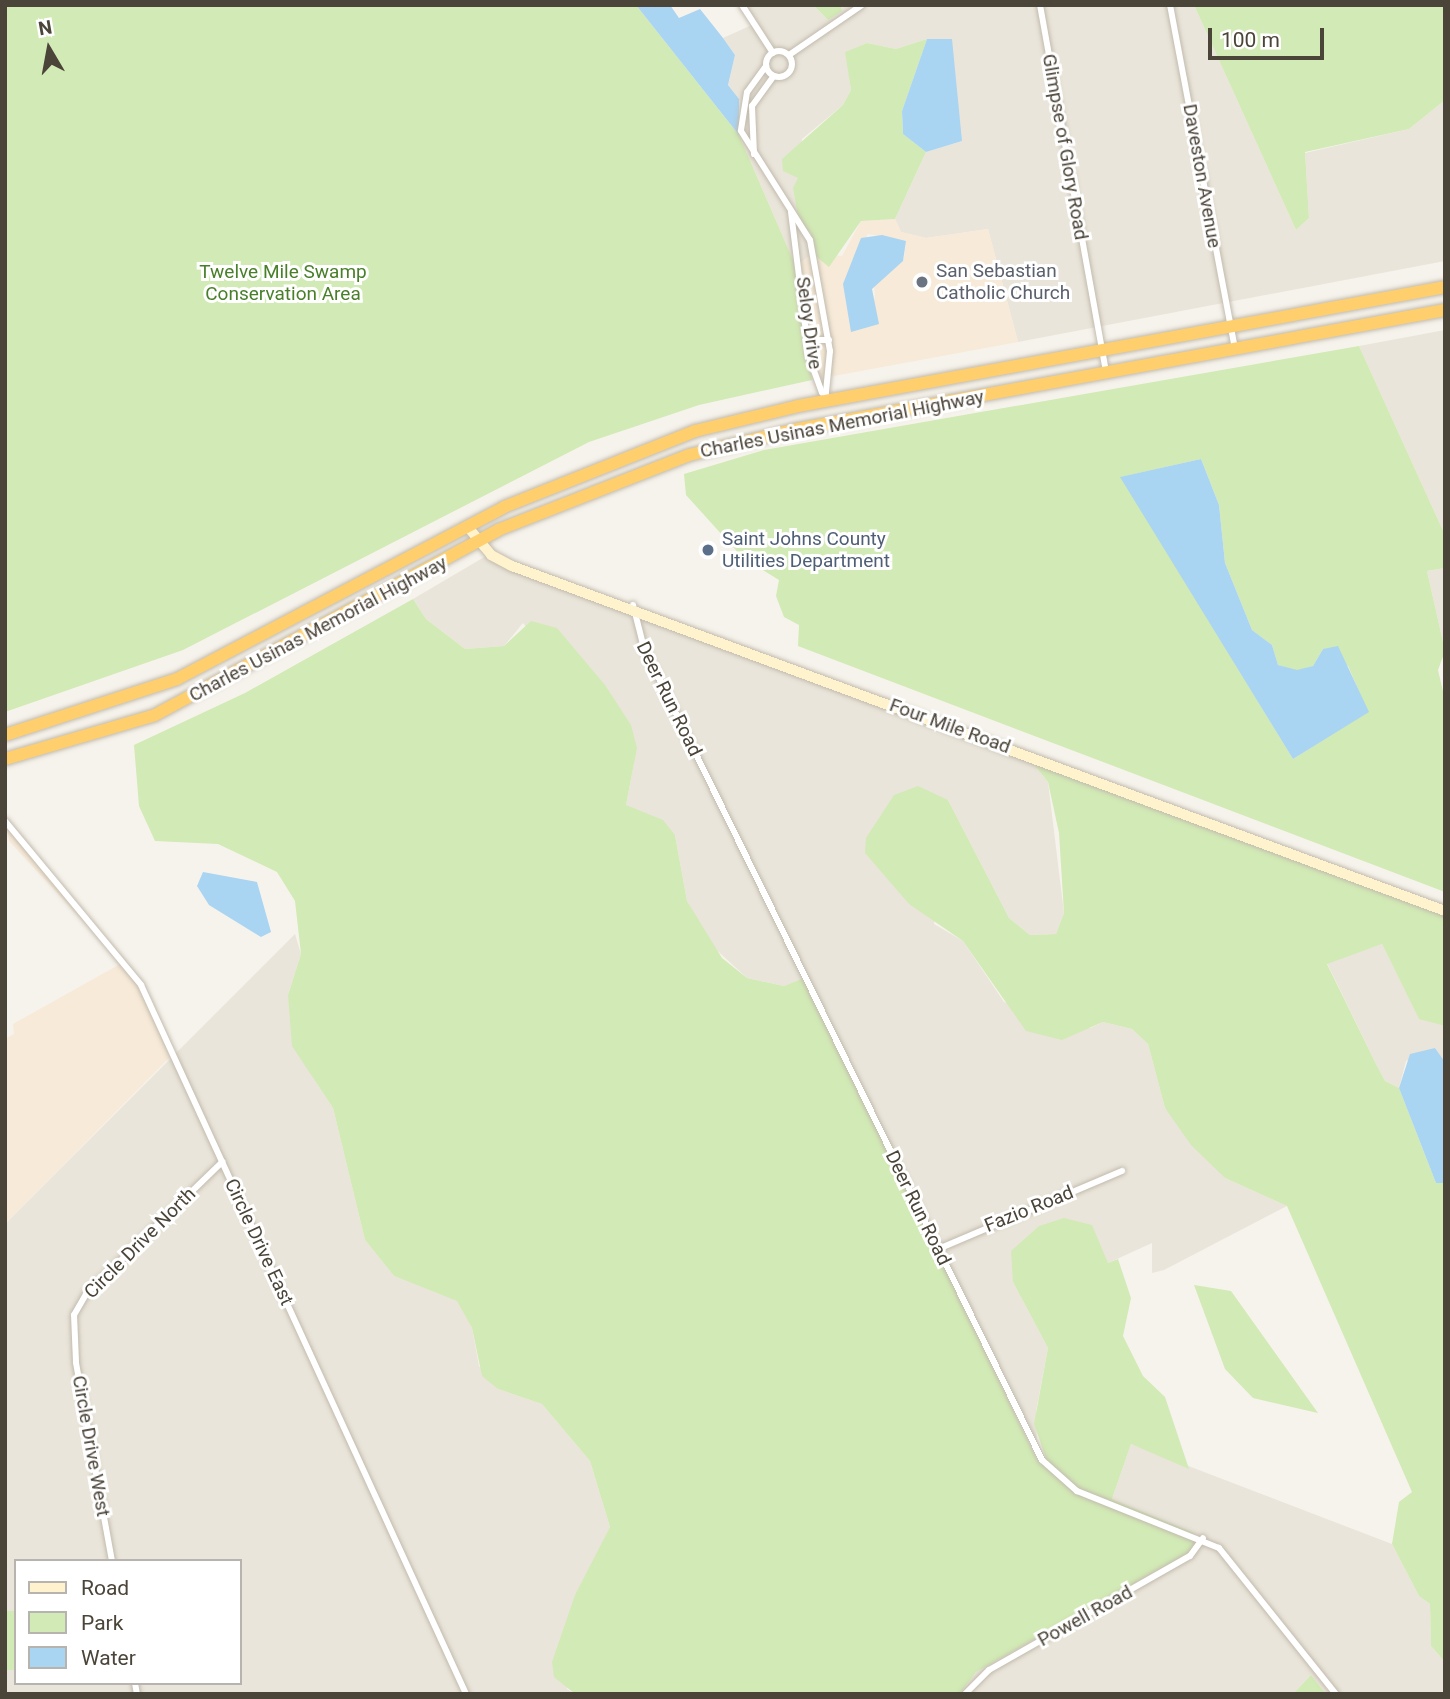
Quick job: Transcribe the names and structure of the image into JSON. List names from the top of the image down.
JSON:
{
  "streets": {
    "highway": ["Charles Usinas Memorial Highway"],
    "main road": ["Four Mile Road"],
    "street": [
      "Glimpse of Glory Road",
      "Daveston Avenue",
      "Seloy Drive",
      "Deer Run Road",
      "Fazio Road",
      "Circle Drive East",
      "Circle Drive North",
      "Circle Drive West",
      "Powell Road"
    ]
  },
  "crossings": [
    ["Glimpse of Glory Road", "Charles Usinas Memorial Highway"],
    ["Daveston Avenue", "Charles Usinas Memorial Highway"],
    ["Seloy Drive", "Charles Usinas Memorial Highway"],
    ["Charles Usinas Memorial Highway", "Four Mile Road"],
    ["Deer Run Road", "Four Mile Road"],
    ["Deer Run Road", "Fazio Road"],
    ["Deer Run Road", "Powell Road"],
    ["Circle Drive East", "Circle Drive North"],
    ["Circle Drive North", "Circle Drive West"]
  ],
  "parks": ["Twelve Mile Swamp Conservation Area"],
  "places": ["San Sebastian Catholic Church", "Saint Johns County Utilities Department"],
  "legend": ["Road", "Park", "Water"],
  "scale_bar": "100 m",
  "north": "top"
}
